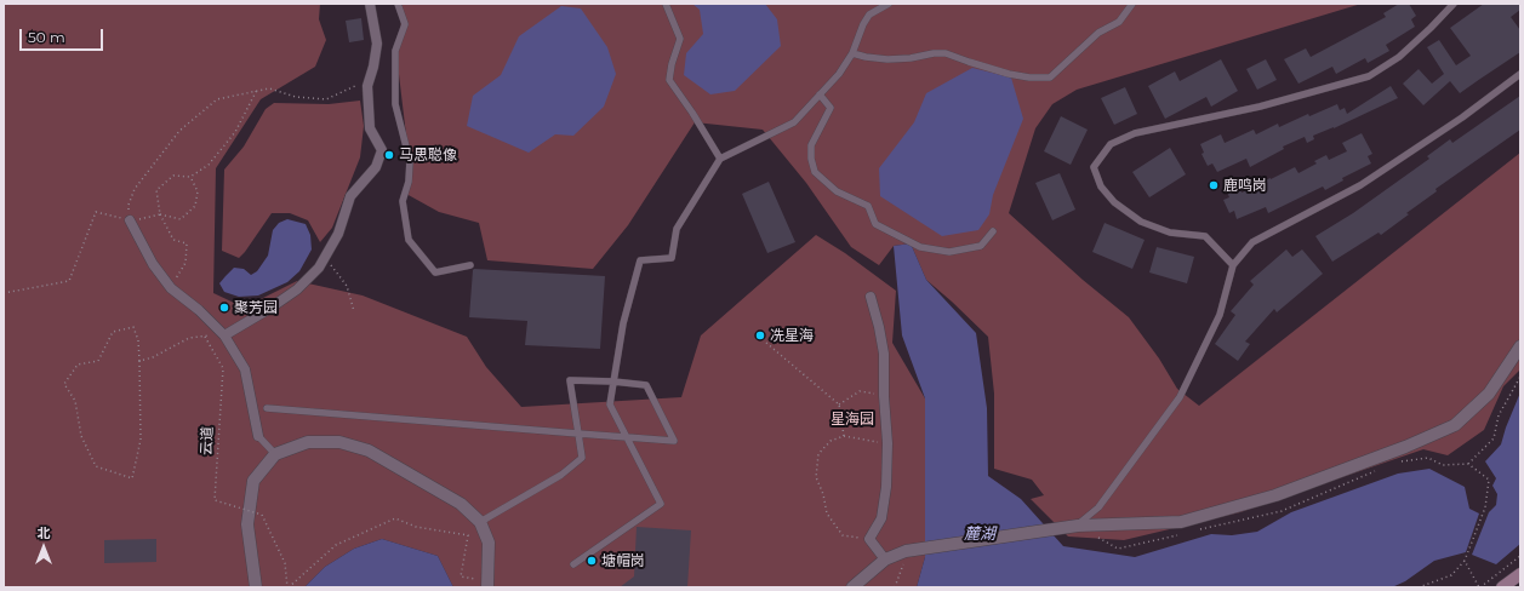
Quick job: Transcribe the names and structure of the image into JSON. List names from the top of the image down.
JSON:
{
  "streets": {
    "path": ["云道"]
  },
  "water": ["麓湖"],
  "parks": ["星海园"],
  "places": [
    "马思聪像",
    "鹿鸣岗",
    "聚芳园",
    "冼星海",
    "塘帽岗"
  ],
  "scale_bar": "50 m",
  "north": "top"
}
